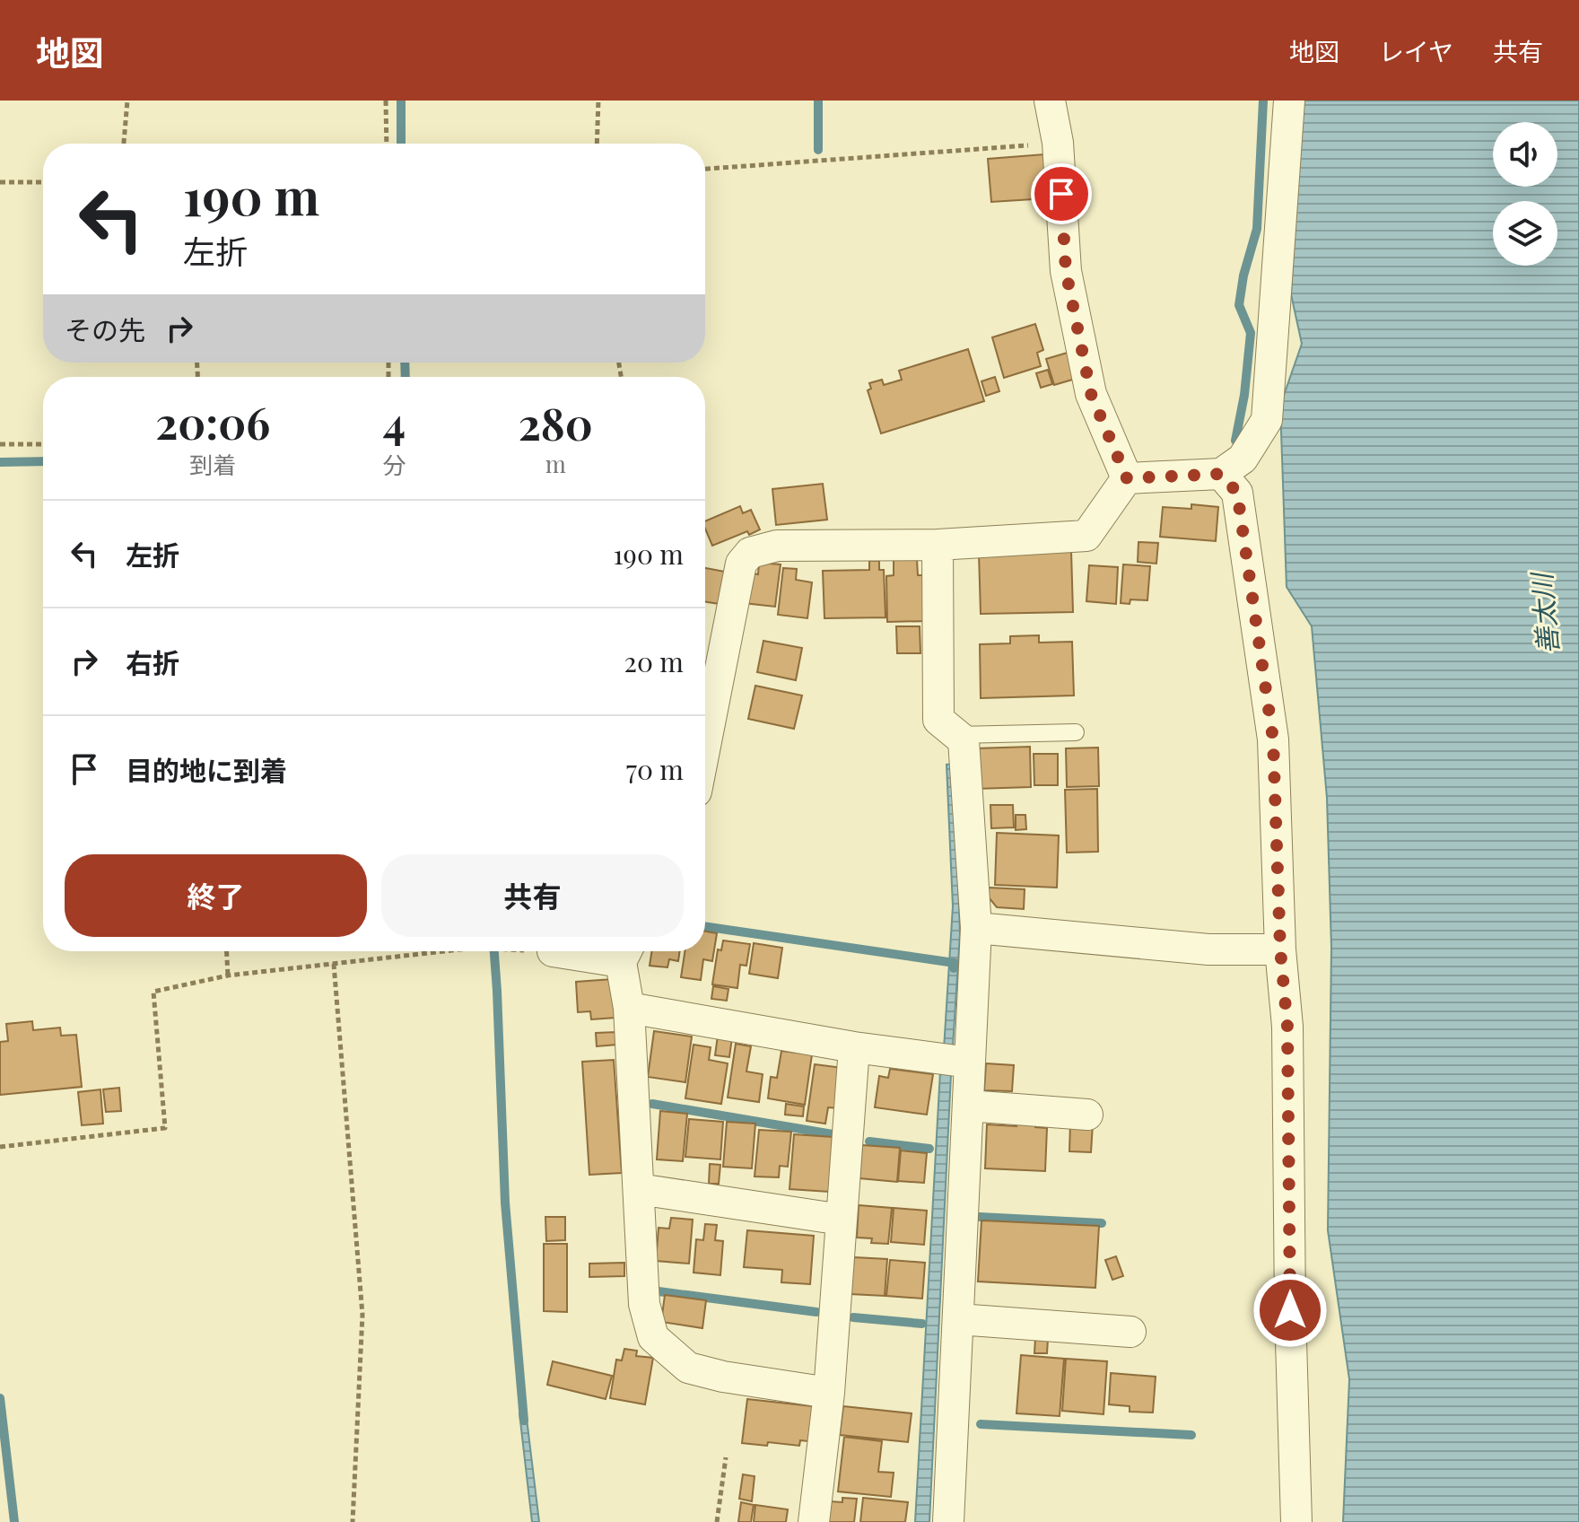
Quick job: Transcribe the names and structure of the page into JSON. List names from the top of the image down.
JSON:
{
  "water": ["善太川"],
  "page": {
    "header": "地図",
    "nav": ["地図", "レイヤ", "共有"],
    "turn": ["190 m", "左折"],
    "then": "その先",
    "eta": [
      "20:06",
      "到着",
      "4",
      "分",
      "280",
      "m"
    ],
    "list": [
      {
        "name": "左折",
        "value": "190 m"
      },
      {
        "name": "右折",
        "value": "20 m"
      },
      {
        "name": "目的地に到着",
        "value": "70 m"
      }
    ],
    "buttons": ["終了", "共有"]
  }
}
